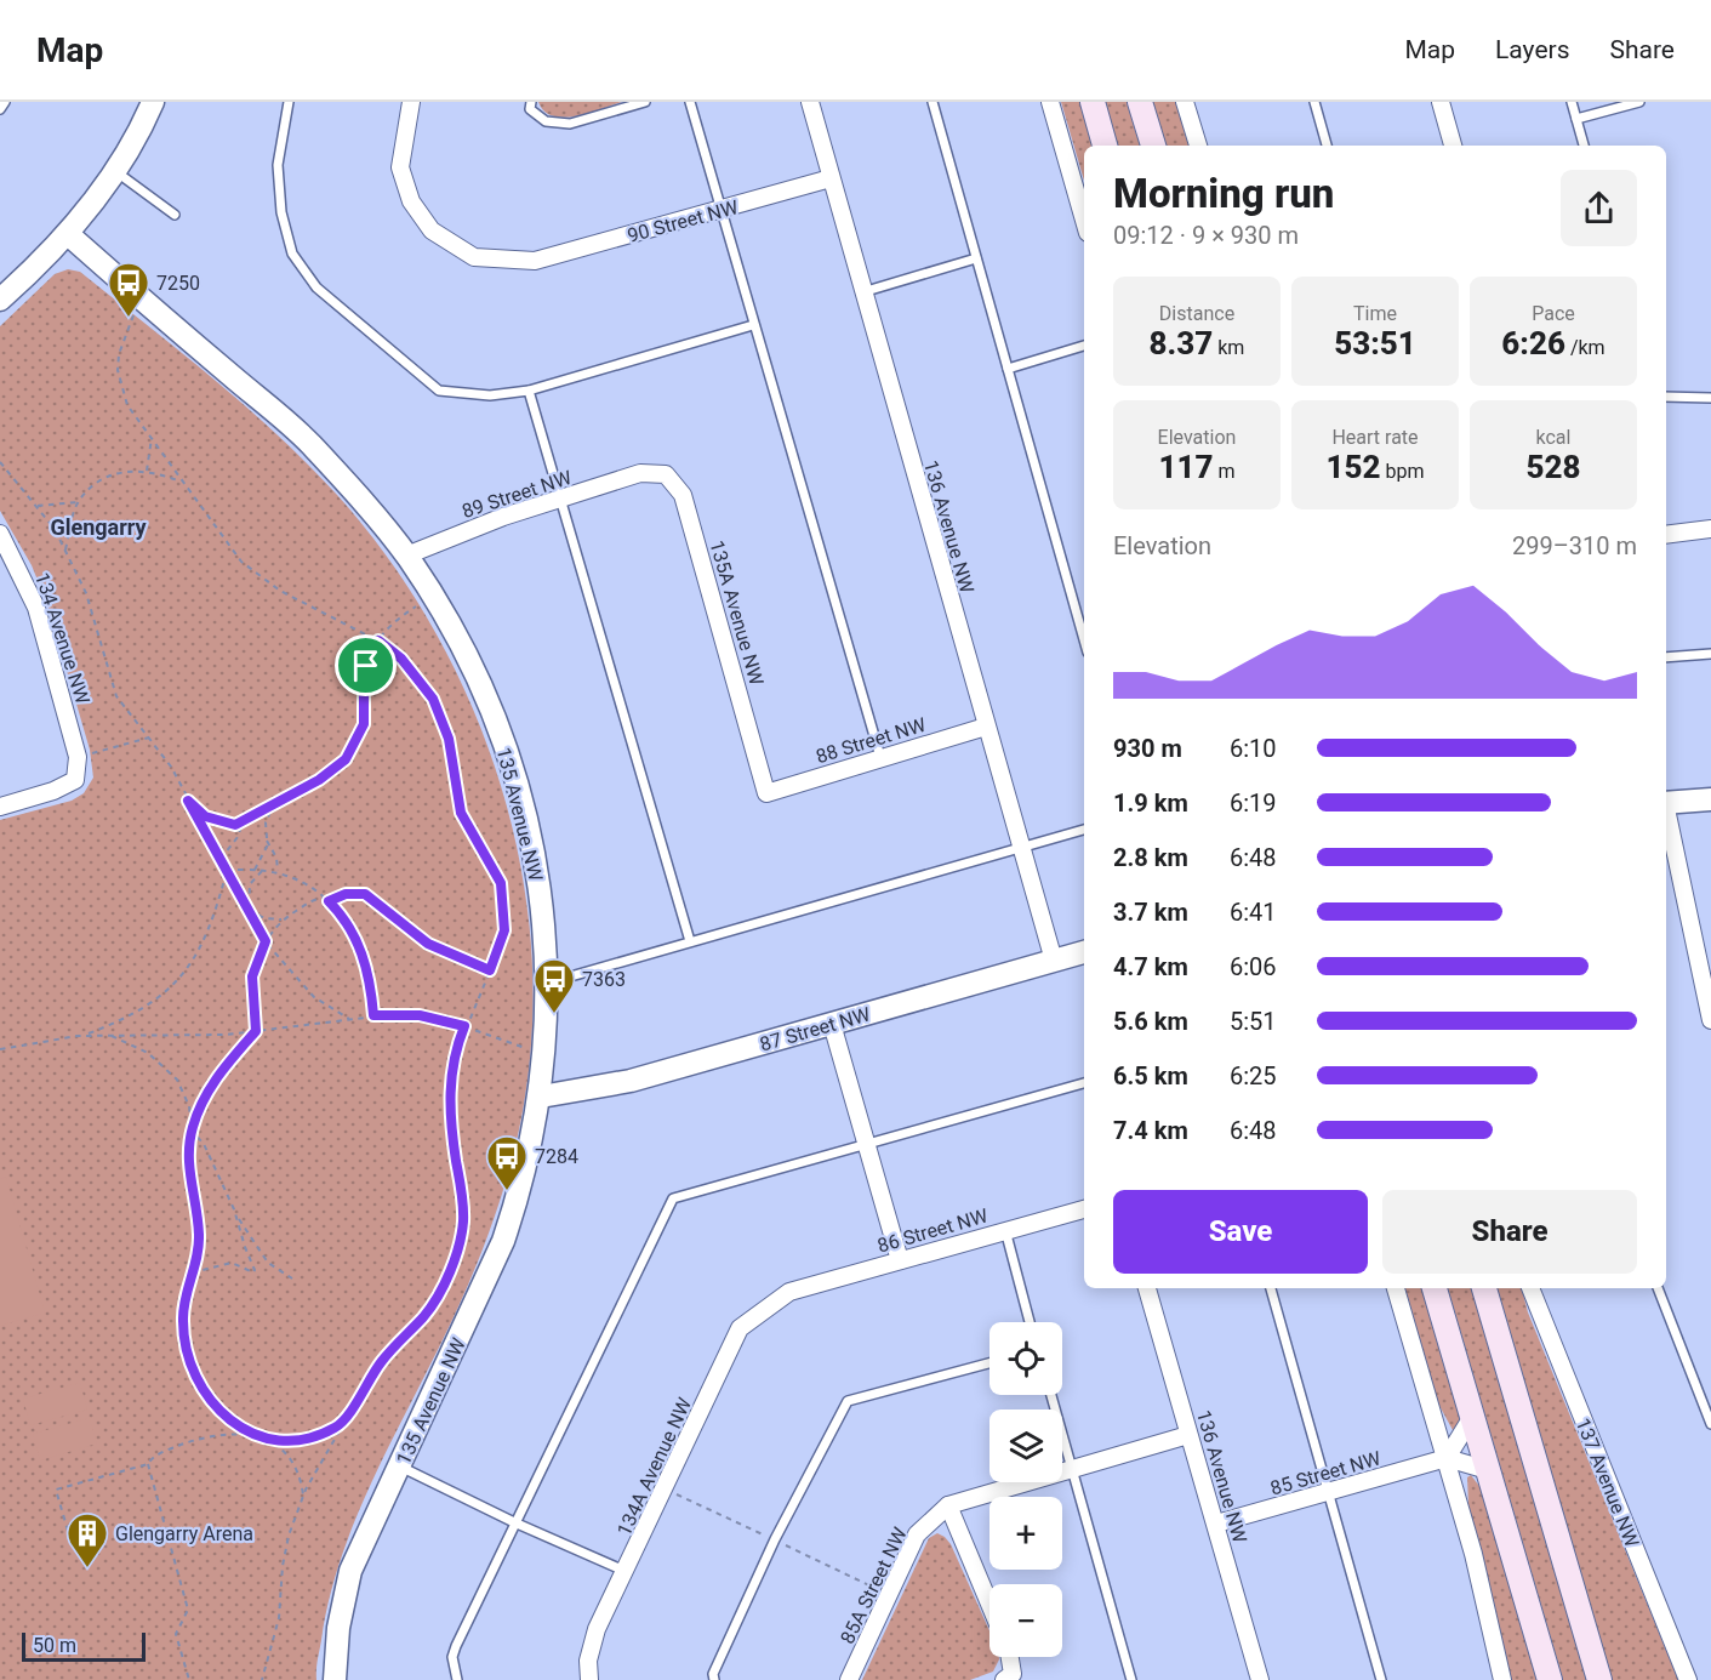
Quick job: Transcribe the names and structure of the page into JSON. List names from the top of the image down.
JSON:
{
  "streets": {
    "street": [
      "90 Street NW",
      "89 Street NW",
      "136 Avenue NW",
      "135A Avenue NW",
      "134 Avenue NW",
      "88 Street NW",
      "135 Avenue NW",
      "87 Street NW",
      "86 Street NW",
      "134A Avenue NW",
      "85 Street NW",
      "137 Avenue NW",
      "85A Street NW"
    ]
  },
  "crossings": [
    ["90 Street NW", "136 Avenue NW"],
    ["89 Street NW", "135A Avenue NW"],
    ["89 Street NW", "135 Avenue NW"],
    ["136 Avenue NW", "88 Street NW"],
    ["136 Avenue NW", "87 Street NW"],
    ["136 Avenue NW", "85 Street NW"],
    ["136 Avenue NW", "85A Street NW"],
    ["135A Avenue NW", "88 Street NW"],
    ["135 Avenue NW", "87 Street NW"],
    ["86 Street NW", "134A Avenue NW"]
  ],
  "districts": ["Glengarry"],
  "places": {
    "bus stop": ["7250", "7363", "7284"],
    "building": ["Glengarry Arena"]
  },
  "scale_bar": "50 m",
  "page": {
    "header": "Map",
    "nav": ["Map", "Layers", "Share"],
    "heading": ["Morning run", "09:12 · 9 × 930 m"],
    "stats": [
      ["Distance", "8.37 km"],
      ["Time", "53:51"],
      ["Pace", "6:26 /km"],
      ["Elevation", "117 m"],
      ["Heart rate", "152 bpm"],
      ["kcal", "528"]
    ],
    "chart": ["Elevation", "299–310 m"],
    "list": [
      {
        "name": "930 m",
        "note": "6:10"
      },
      {
        "name": "1.9 km",
        "note": "6:19"
      },
      {
        "name": "2.8 km",
        "note": "6:48"
      },
      {
        "name": "3.7 km",
        "note": "6:41"
      },
      {
        "name": "4.7 km",
        "note": "6:06"
      },
      {
        "name": "5.6 km",
        "note": "5:51"
      },
      {
        "name": "6.5 km",
        "note": "6:25"
      },
      {
        "name": "7.4 km",
        "note": "6:48"
      }
    ],
    "buttons": ["Save", "Share"],
    "map_buttons": ["+", "−"],
    "scale": "50 m"
  }
}
